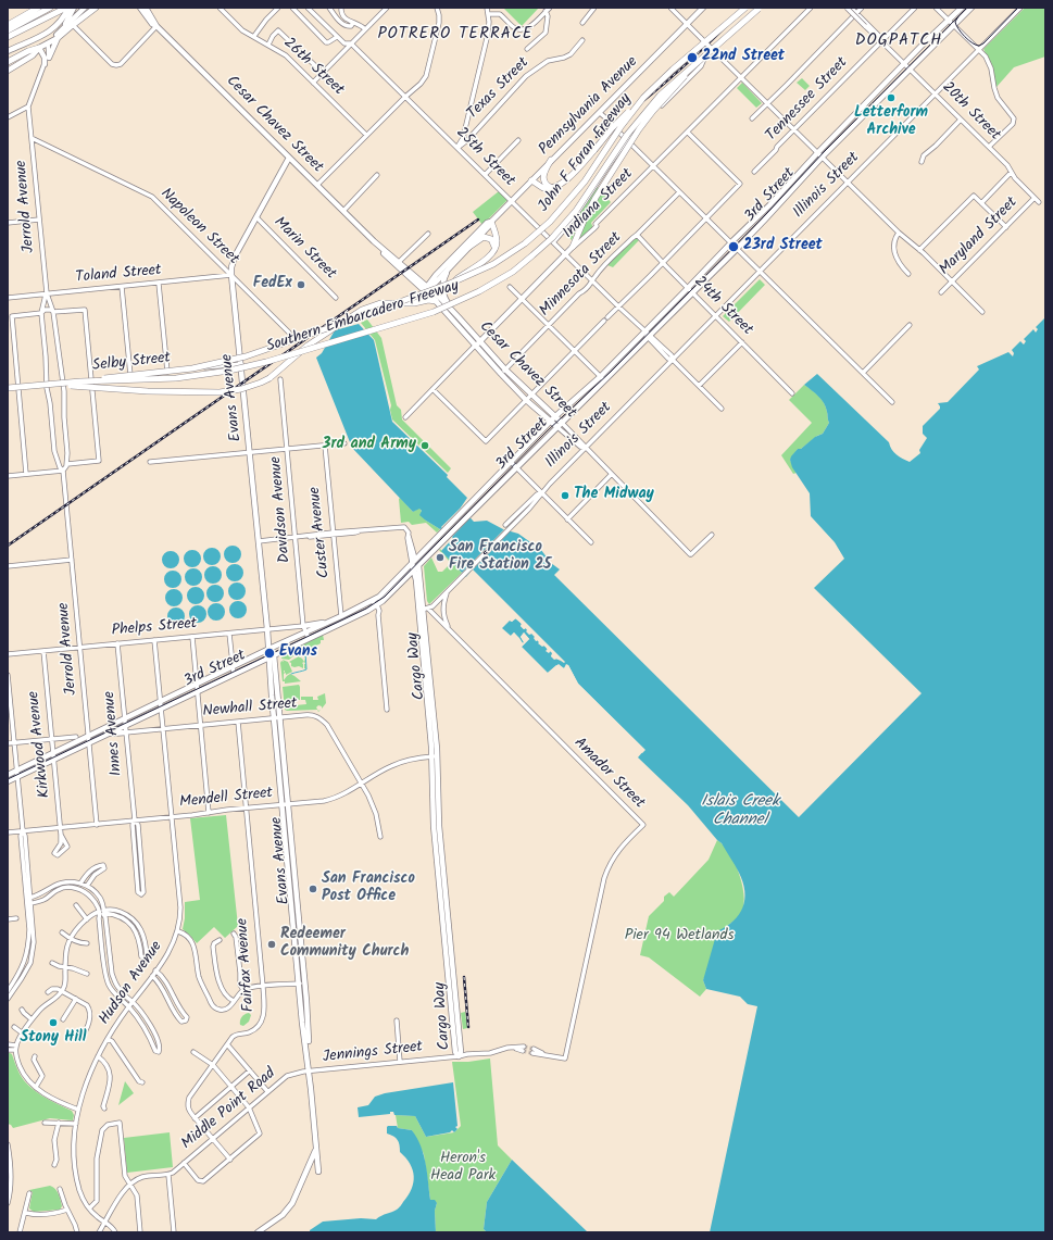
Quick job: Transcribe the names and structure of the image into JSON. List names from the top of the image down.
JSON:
{
  "streets": {
    "highway": ["John F Foran Freeway", "Southern Embarcadero Freeway"],
    "main road": [
      "Pennsylvania Avenue",
      "Cesar Chavez Street",
      "3rd Street",
      "Indiana Street",
      "Evans Avenue",
      "Cargo Way"
    ],
    "street": [
      "26th Street",
      "Texas Street",
      "Tennessee Street",
      "20th Street",
      "25th Street",
      "Illinois Street",
      "Jerrold Avenue",
      "Napoleon Street",
      "Maryland Street",
      "Marin Street",
      "Toland Street",
      "Minnesota Street",
      "24th Street",
      "Selby Street",
      "Davidson Avenue",
      "Custer Avenue",
      "Phelps Street",
      "Newhall Street",
      "Innes Avenue",
      "Kirkwood Avenue",
      "Amador Street",
      "Mendell Street",
      "Fairfax Avenue",
      "Hudson Avenue",
      "Jennings Street",
      "Middle Point Road"
    ]
  },
  "crossings": [
    ["Texas Street", "25th Street"],
    ["Tennessee Street", "20th Street"],
    ["Pennsylvania Avenue", "Cesar Chavez Street"],
    ["Pennsylvania Avenue", "25th Street"],
    ["20th Street", "Illinois Street"],
    ["20th Street", "3rd Street"],
    ["20th Street", "Maryland Street"],
    ["Cesar Chavez Street", "Illinois Street"],
    ["Cesar Chavez Street", "3rd Street"],
    ["Cesar Chavez Street", "Indiana Street"],
    ["Cesar Chavez Street", "Minnesota Street"],
    ["Cesar Chavez Street", "Evans Avenue"],
    ["John F Foran Freeway", "Southern Embarcadero Freeway"],
    ["25th Street", "Illinois Street"],
    ["25th Street", "3rd Street"],
    ["25th Street", "Indiana Street"],
    ["25th Street", "Minnesota Street"],
    ["Illinois Street", "24th Street"],
    ["Illinois Street", "Cargo Way"],
    ["Illinois Street", "Amador Street"],
    ["3rd Street", "Jerrold Avenue"],
    ["3rd Street", "24th Street"],
    ["3rd Street", "Evans Avenue"],
    ["3rd Street", "Davidson Avenue"],
    ["3rd Street", "Custer Avenue"],
    ["3rd Street", "Cargo Way"],
    ["3rd Street", "Innes Avenue"],
    ["3rd Street", "Kirkwood Avenue"],
    ["3rd Street", "Hudson Avenue"],
    ["Jerrold Avenue", "Napoleon Street"],
    ["Jerrold Avenue", "Toland Street"],
    ["Jerrold Avenue", "Selby Street"],
    ["Jerrold Avenue", "Phelps Street"],
    ["Jerrold Avenue", "Mendell Street"],
    ["Napoleon Street", "Toland Street"],
    ["Napoleon Street", "Evans Avenue"],
    ["Marin Street", "Evans Avenue"],
    ["Toland Street", "Evans Avenue"],
    ["Minnesota Street", "24th Street"],
    ["Selby Street", "Evans Avenue"],
    ["Evans Avenue", "Phelps Street"],
    ["Evans Avenue", "Newhall Street"],
    ["Evans Avenue", "Mendell Street"],
    ["Evans Avenue", "Jennings Street"],
    ["Evans Avenue", "Middle Point Road"],
    ["Davidson Avenue", "Phelps Street"],
    ["Phelps Street", "Innes Avenue"],
    ["Phelps Street", "Kirkwood Avenue"],
    ["Phelps Street", "Hudson Avenue"],
    ["Cargo Way", "Amador Street"],
    ["Cargo Way", "Mendell Street"],
    ["Cargo Way", "Jennings Street"],
    ["Newhall Street", "Innes Avenue"],
    ["Newhall Street", "Mendell Street"],
    ["Newhall Street", "Fairfax Avenue"],
    ["Newhall Street", "Hudson Avenue"],
    ["Innes Avenue", "Mendell Street"],
    ["Kirkwood Avenue", "Mendell Street"],
    ["Mendell Street", "Fairfax Avenue"],
    ["Mendell Street", "Hudson Avenue"],
    ["Fairfax Avenue", "Middle Point Road"],
    ["Jennings Street", "Middle Point Road"]
  ],
  "districts": ["POTRERO TERRACE", "DOGPATCH"],
  "water": ["Islais Creek Channel"],
  "parks": ["Pier 94 Wetlands", "Heron's Head Park"],
  "places": [
    "22nd Street",
    "Letterform Archive",
    "23rd Street",
    "FedEx",
    "3rd and Army",
    "The Midway",
    "San Francisco Fire Station 25",
    "Evans",
    "San Francisco Post Office",
    "Redeemer Community Church",
    "Stony Hill"
  ]
}
